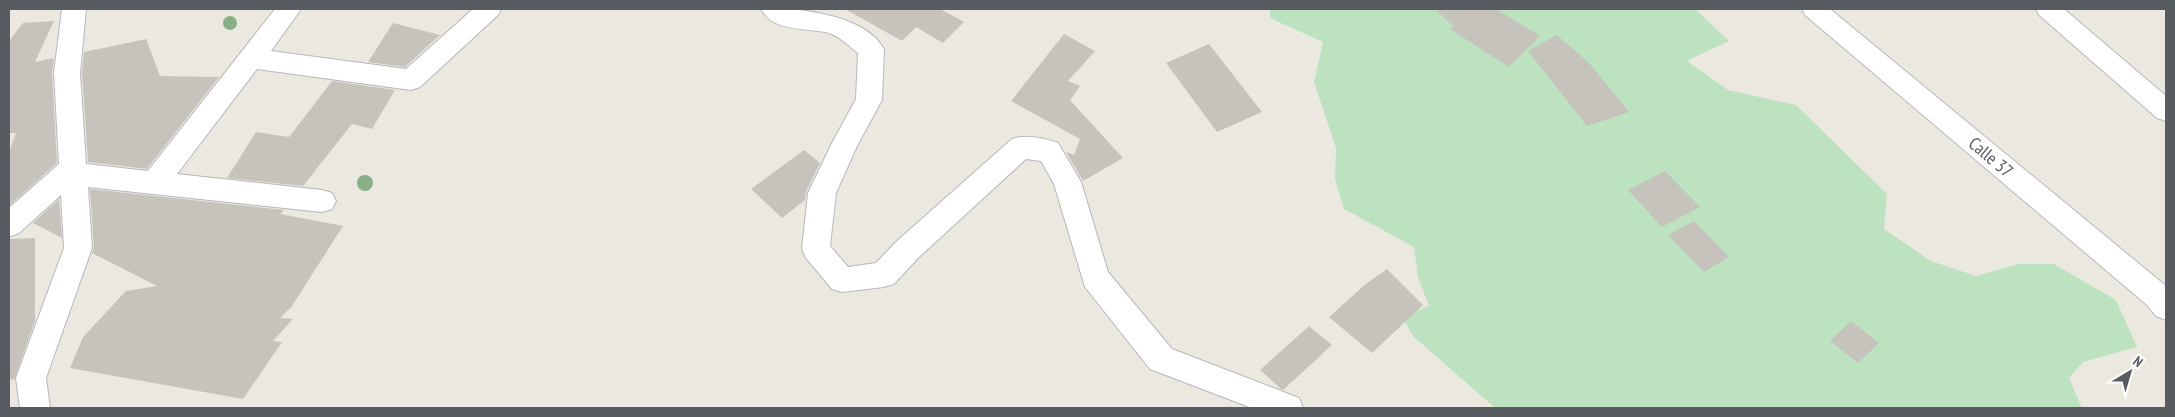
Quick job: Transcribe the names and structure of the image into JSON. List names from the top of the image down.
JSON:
{
  "streets": {
    "street": ["Calle 37"]
  },
  "north": "top right"
}
